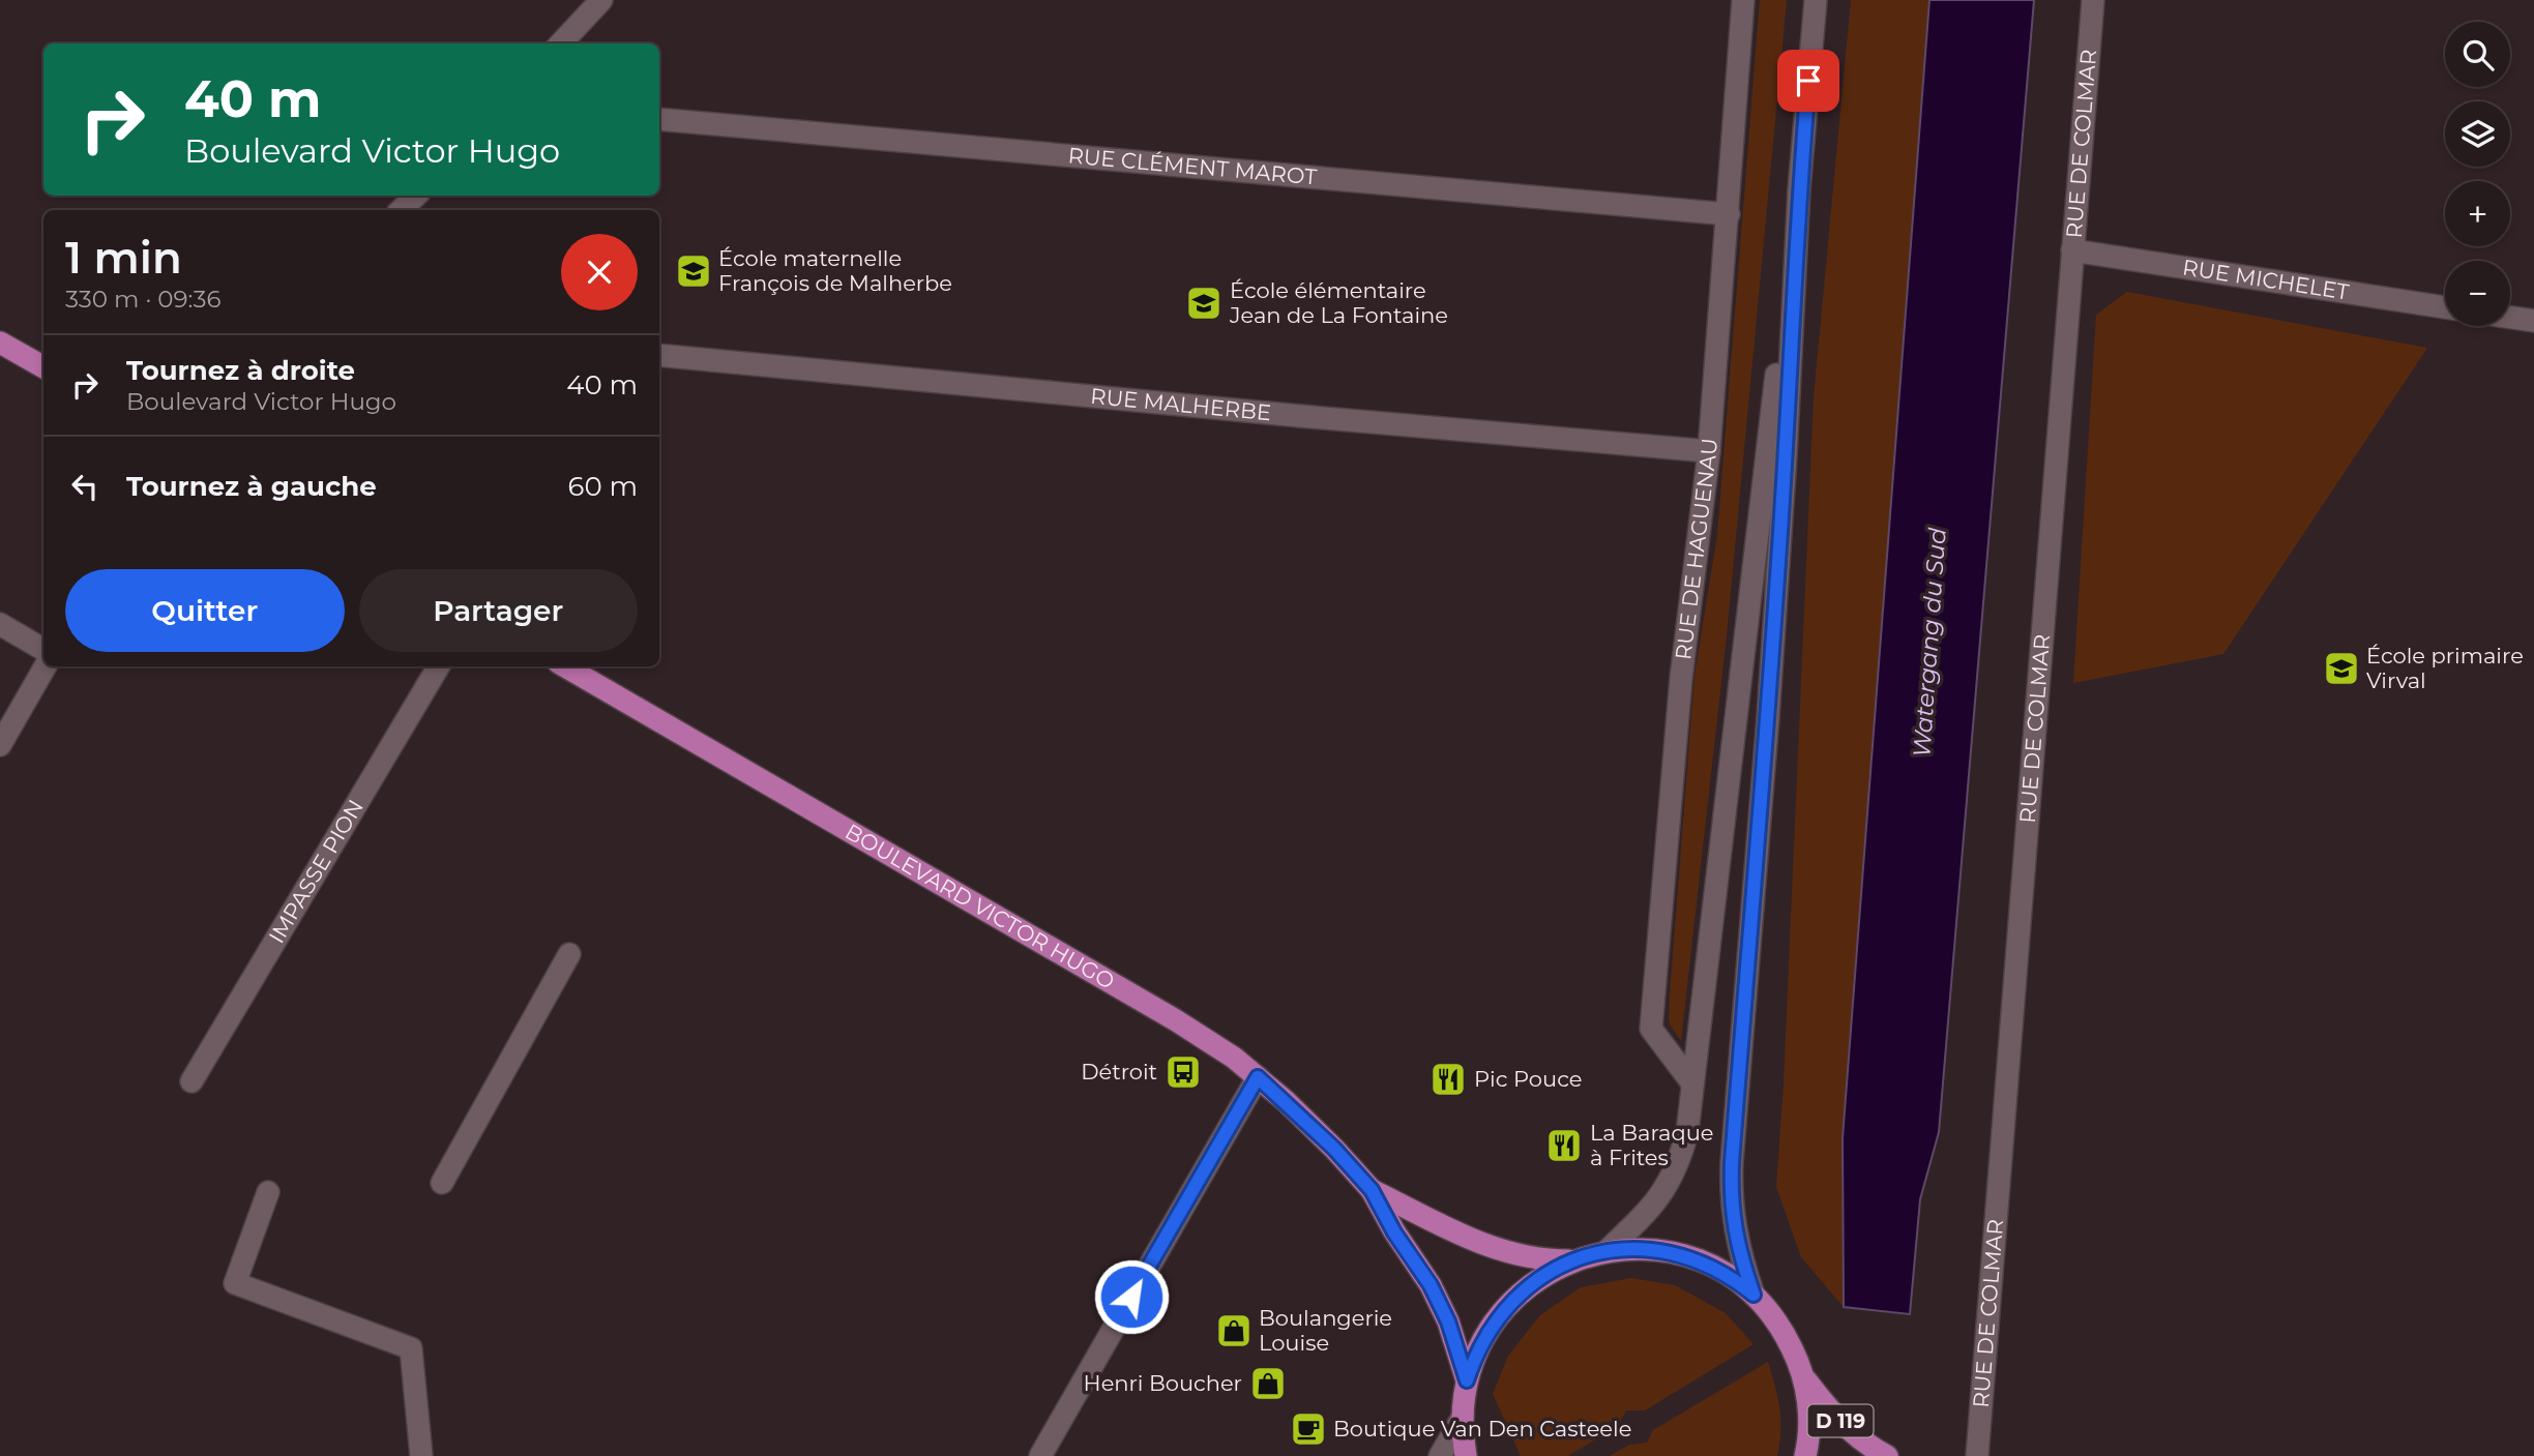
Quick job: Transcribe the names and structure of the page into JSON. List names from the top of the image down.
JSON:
{
  "streets": {
    "main road": ["BOULEVARD VICTOR HUGO", "D 119"],
    "street": [
      "RUE DE COLMAR",
      "RUE CLÉMENT MAROT",
      "RUE MICHELET",
      "RUE MALHERBE",
      "RUE DE HAGUENAU",
      "IMPASSE PION"
    ]
  },
  "crossings": [
    ["RUE DE COLMAR", "RUE MICHELET"],
    ["RUE CLÉMENT MAROT", "RUE DE HAGUENAU"],
    ["RUE MALHERBE", "RUE DE HAGUENAU"]
  ],
  "water": ["Watergang du Sud"],
  "places": {
    "school or university": ["École maternelle François de Malherbe", "École élémentaire Jean de La Fontaine", "École primaire Virval"],
    "bus stop": ["Détroit"],
    "restaurant": ["Pic Pouce", "La Baraque à Frites"],
    "shop": ["Boulangerie Louise", "Henri Boucher"],
    "cafe": ["Boutique Van Den Casteele"]
  },
  "page": {
    "map_buttons": ["+", "−"],
    "turn": ["40 m", "Boulevard Victor Hugo"],
    "heading": ["1 min", "330 m · 09:36"],
    "list": [
      {
        "name": "Tournez à droite",
        "note": "Boulevard Victor Hugo",
        "value": "40 m"
      },
      {
        "name": "Tournez à gauche",
        "value": "60 m"
      }
    ],
    "buttons": ["Quitter", "Partager"]
  }
}
